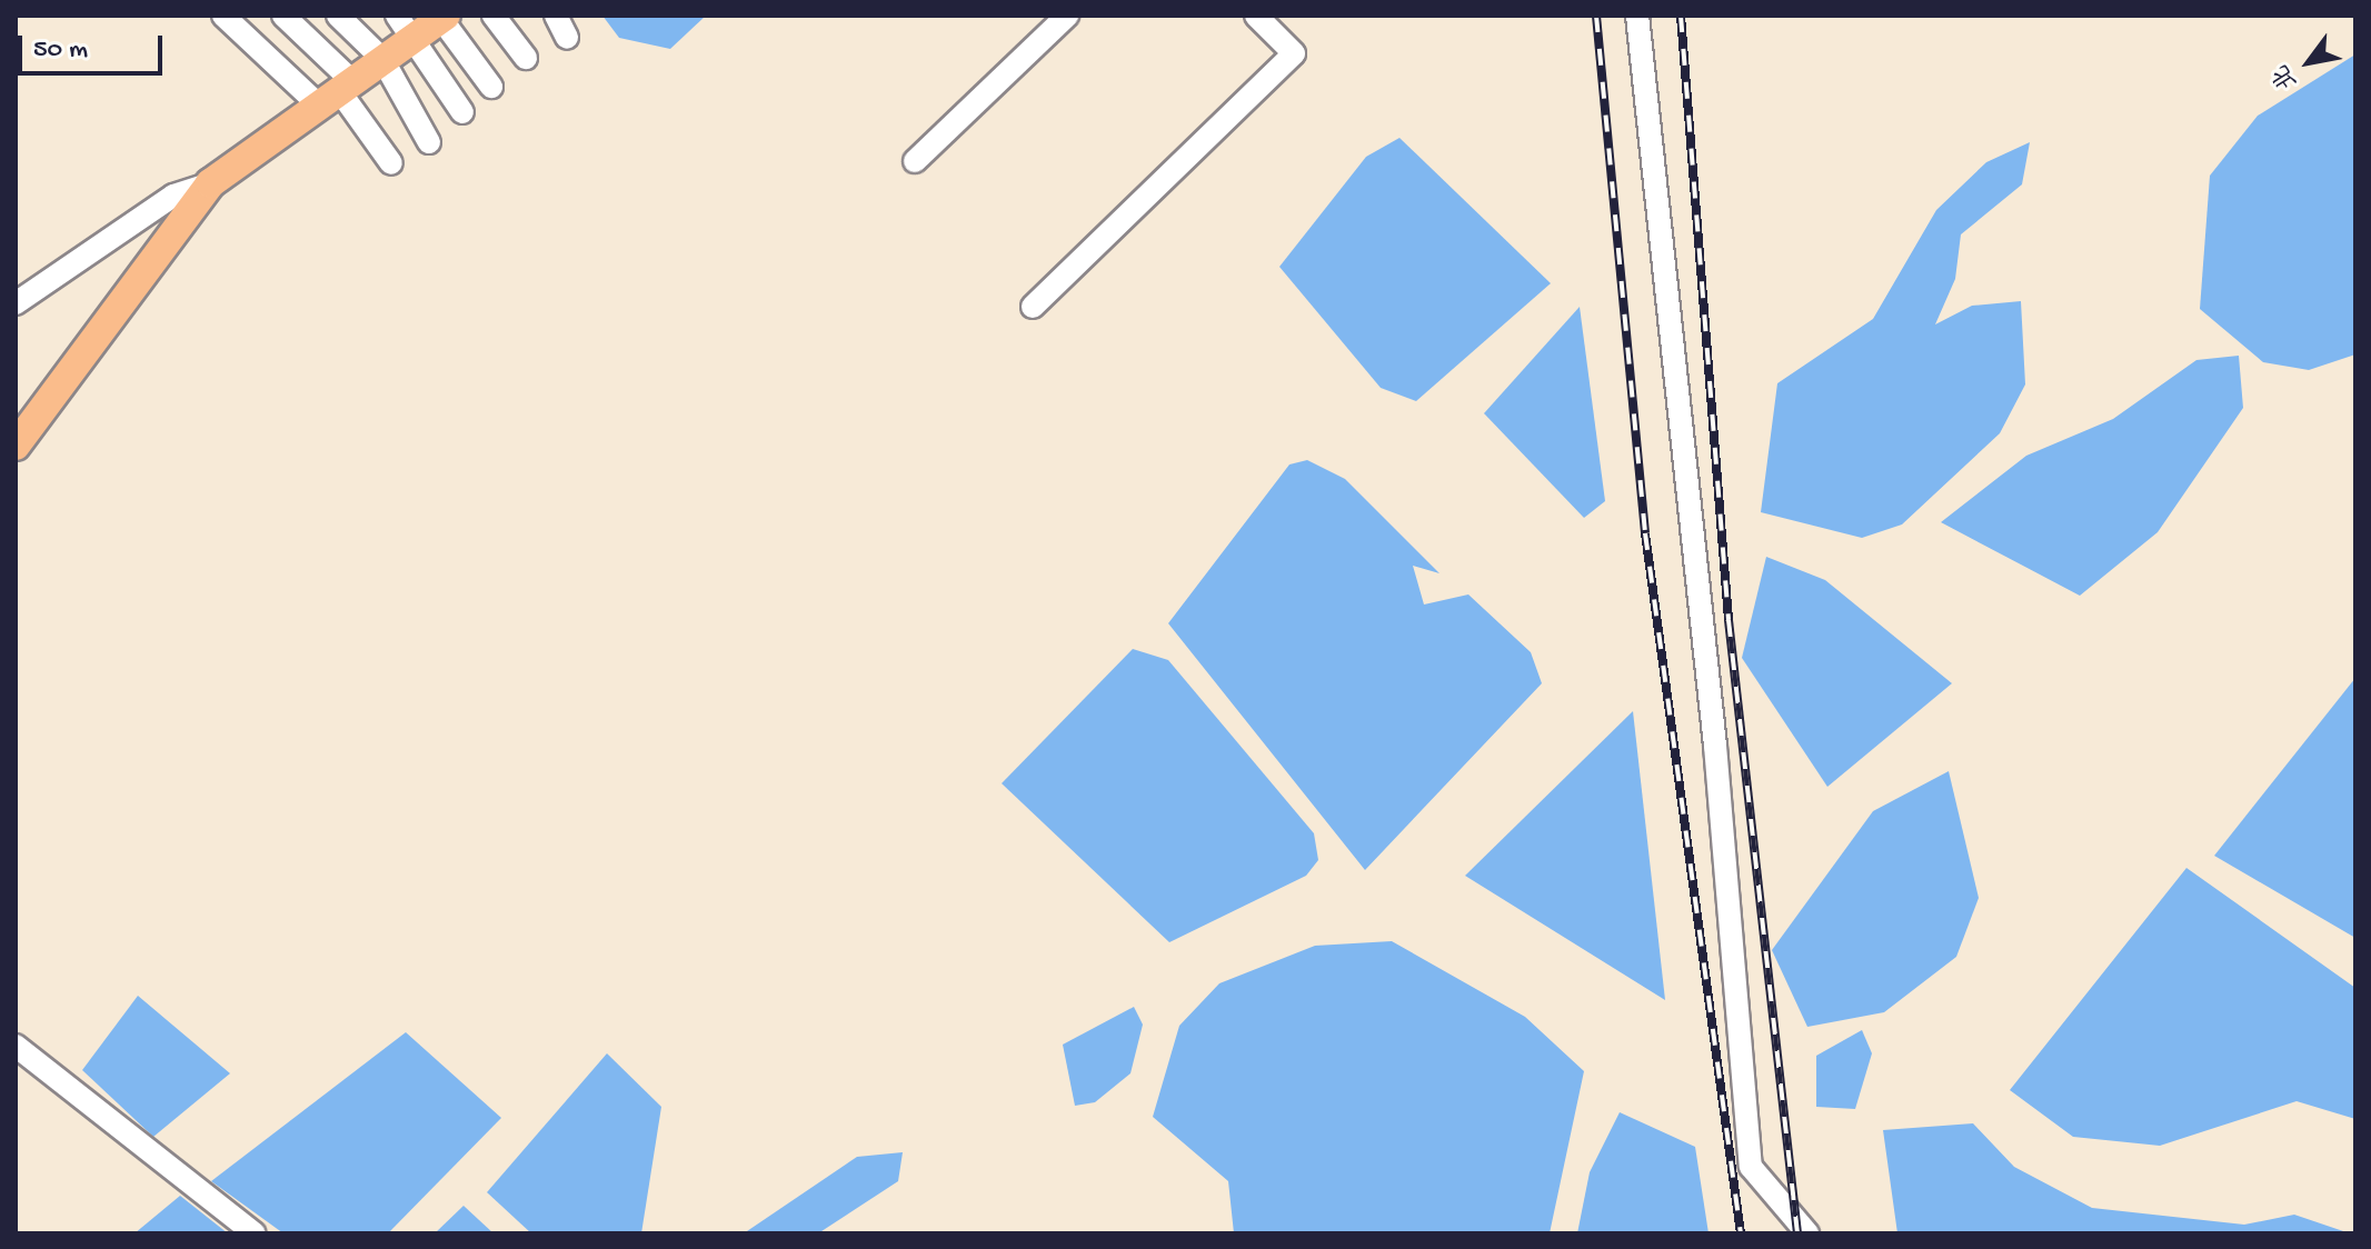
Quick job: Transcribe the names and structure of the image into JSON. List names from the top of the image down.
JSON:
{
  "scale_bar": "50 m",
  "north": "bottom left"
}
